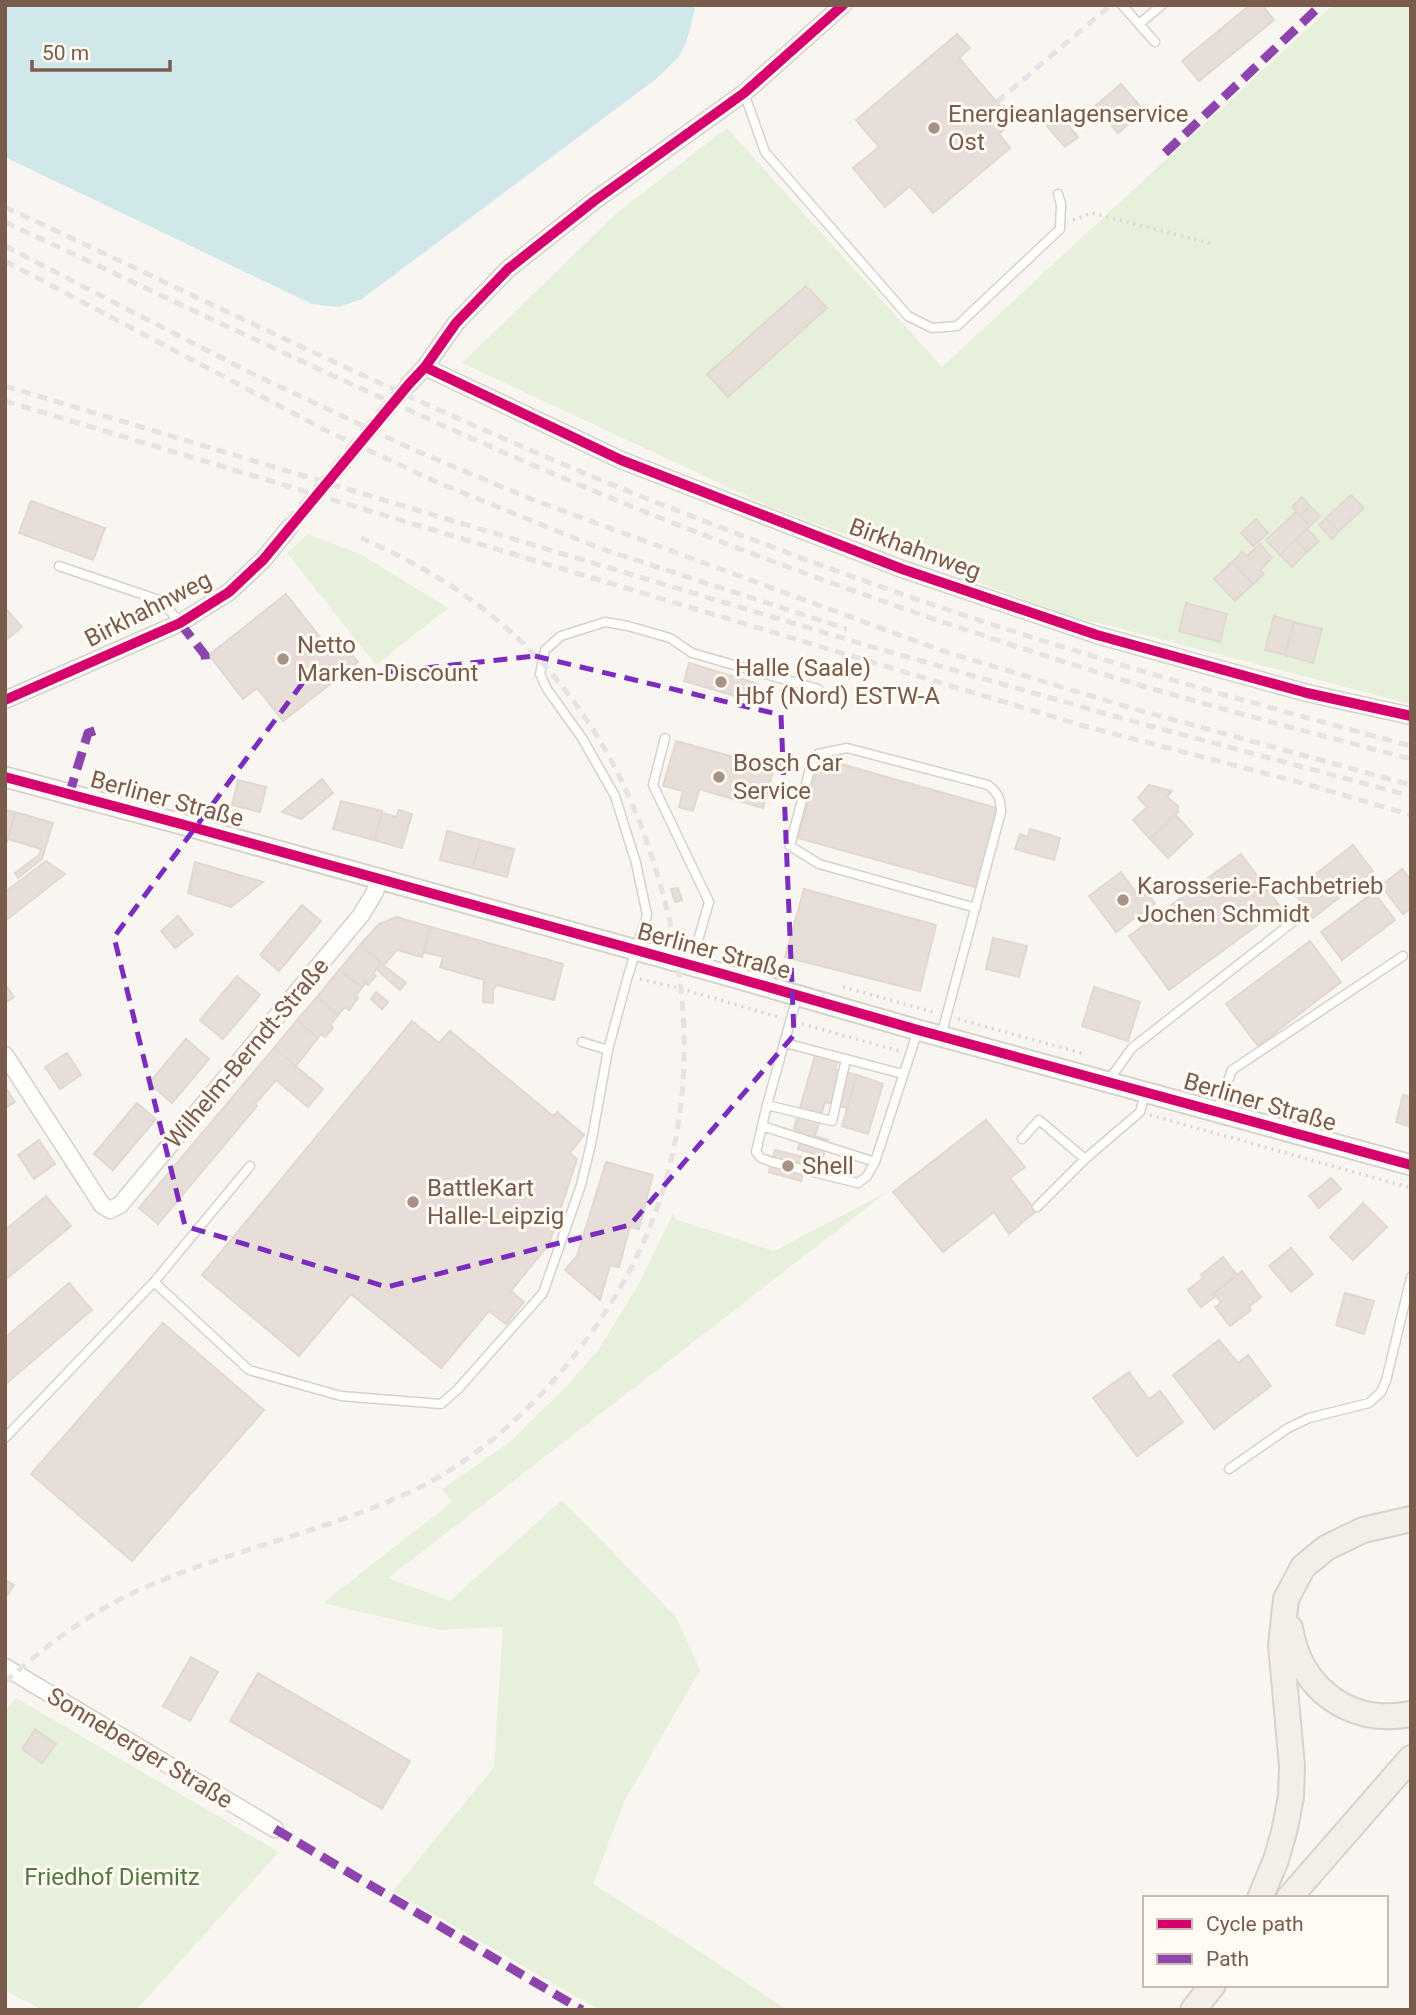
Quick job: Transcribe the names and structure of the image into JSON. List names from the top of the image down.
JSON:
{
  "streets": {
    "street": [
      "Birkhahnweg",
      "Berliner Straße",
      "Wilhelm-Berndt-Straße",
      "Sonneberger Straße"
    ]
  },
  "crossings": [
    ["Berliner Straße", "Wilhelm-Berndt-Straße"]
  ],
  "parks": ["Friedhof Diemitz"],
  "places": [
    "Energieanlagenservice Ost",
    "Netto Marken-Discount",
    "Halle (Saale) Hbf (Nord) ESTW-A",
    "Bosch Car Service",
    "Karosserie-Fachbetrieb Jochen Schmidt",
    "Shell",
    "BattleKart Halle-Leipzig"
  ],
  "legend": ["Cycle path", "Path"],
  "scale_bar": "50 m"
}
